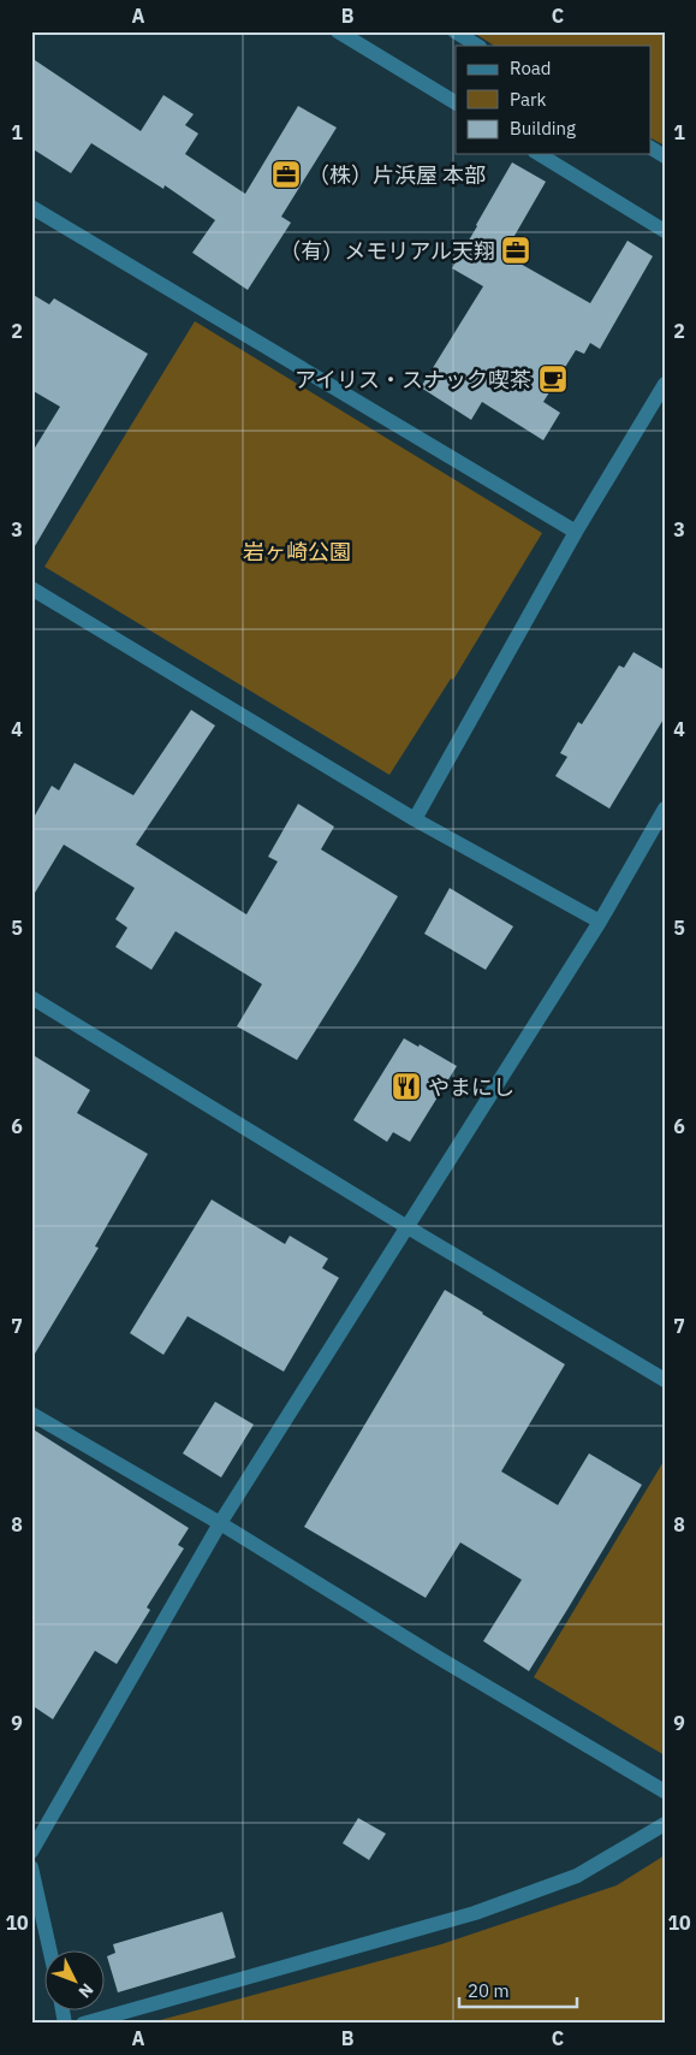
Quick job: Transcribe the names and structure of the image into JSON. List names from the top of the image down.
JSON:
{
  "parks": ["岩ヶ崎公園"],
  "places": {
    "office": ["（株）片浜屋 本部", "（有）メモリアル天翔"],
    "cafe": ["アイリス・スナック喫茶"],
    "restaurant": ["やまにし"]
  },
  "legend": ["Road", "Park", "Building"],
  "scale_bar": "20 m",
  "north": "bottom right",
  "grid": {
    "columns": ["A", "B", "C"],
    "rows": [
      "1",
      "2",
      "3",
      "4",
      "5",
      "6",
      "7",
      "8",
      "9",
      "10"
    ]
  }
}
